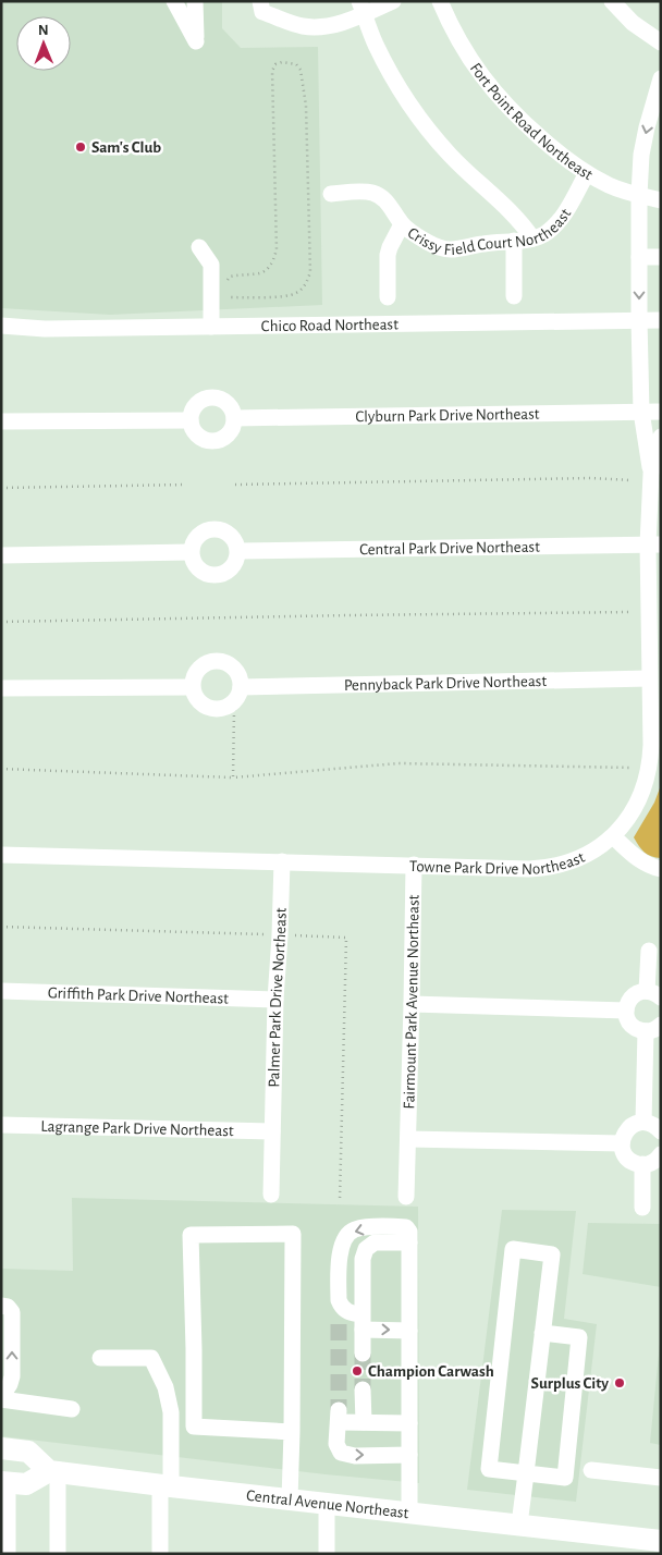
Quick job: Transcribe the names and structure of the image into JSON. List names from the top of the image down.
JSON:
{
  "streets": {
    "main road": ["Central Avenue Northeast"],
    "street": [
      "Fort Point Road Northeast",
      "Crissy Field Court Northeast",
      "Chico Road Northeast",
      "Clyburn Park Drive Northeast",
      "Central Park Drive Northeast",
      "Pennyback Park Drive Northeast",
      "Towne Park Drive Northeast",
      "Griffith Park Drive Northeast",
      "Palmer Park Drive Northeast",
      "Fairmount Park Avenue Northeast",
      "Lagrange Park Drive Northeast"
    ]
  },
  "crossings": [
    ["Fort Point Road Northeast", "Crissy Field Court Northeast"],
    ["Fort Point Road Northeast", "Towne Park Drive Northeast"],
    ["Chico Road Northeast", "Towne Park Drive Northeast"],
    ["Clyburn Park Drive Northeast", "Towne Park Drive Northeast"],
    ["Central Park Drive Northeast", "Towne Park Drive Northeast"],
    ["Pennyback Park Drive Northeast", "Towne Park Drive Northeast"],
    ["Towne Park Drive Northeast", "Palmer Park Drive Northeast"],
    ["Towne Park Drive Northeast", "Fairmount Park Avenue Northeast"],
    ["Griffith Park Drive Northeast", "Palmer Park Drive Northeast"],
    ["Palmer Park Drive Northeast", "Lagrange Park Drive Northeast"]
  ],
  "places": ["Sam's Club", "Champion Carwash", "Surplus City"],
  "north": "top"
}
